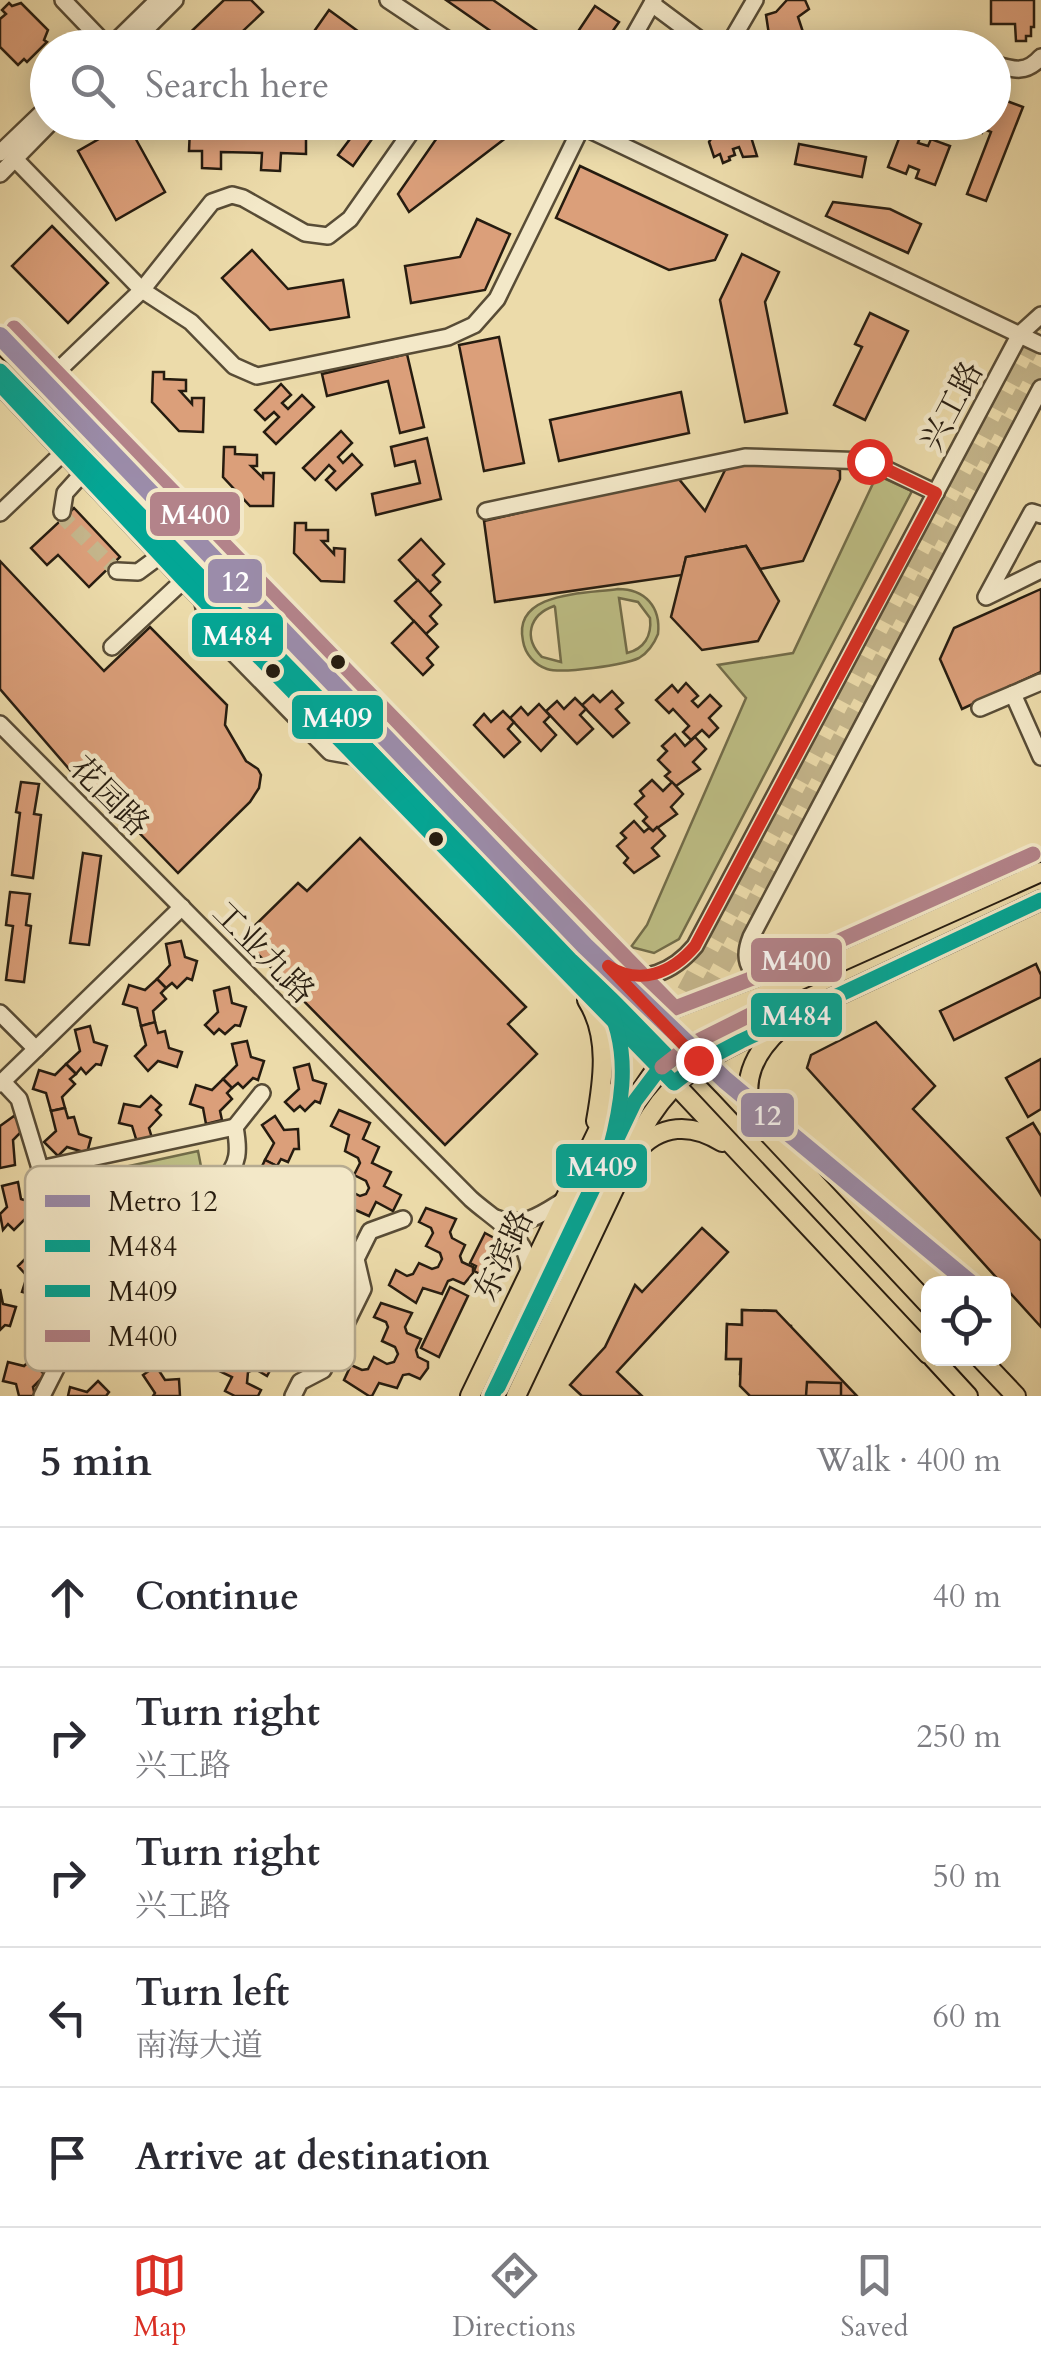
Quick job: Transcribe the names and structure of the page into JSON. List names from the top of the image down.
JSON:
{
  "streets": {
    "main road": ["东滨路"],
    "street": ["兴工路", "花园路", "工业九路"]
  },
  "crossings": [
    ["花园路", "工业九路"],
    ["工业九路", "东滨路"]
  ],
  "lines": [
    "transit line M400",
    "metro line 12",
    "transit line M409",
    "transit line M484"
  ],
  "legend": [
    "Metro 12",
    "M484",
    "M409",
    "M400"
  ],
  "page": {
    "search": "Search here",
    "heading": ["5 min", "Walk · 400 m"],
    "list": [
      ["Continue", "40 m"],
      ["Turn right", "兴工路", "250 m"],
      ["Turn right", "兴工路", "50 m"],
      ["Turn left", "南海大道", "60 m"],
      "Arrive at destination"
    ],
    "nav": ["Map", "Directions", "Saved"]
  }
}
